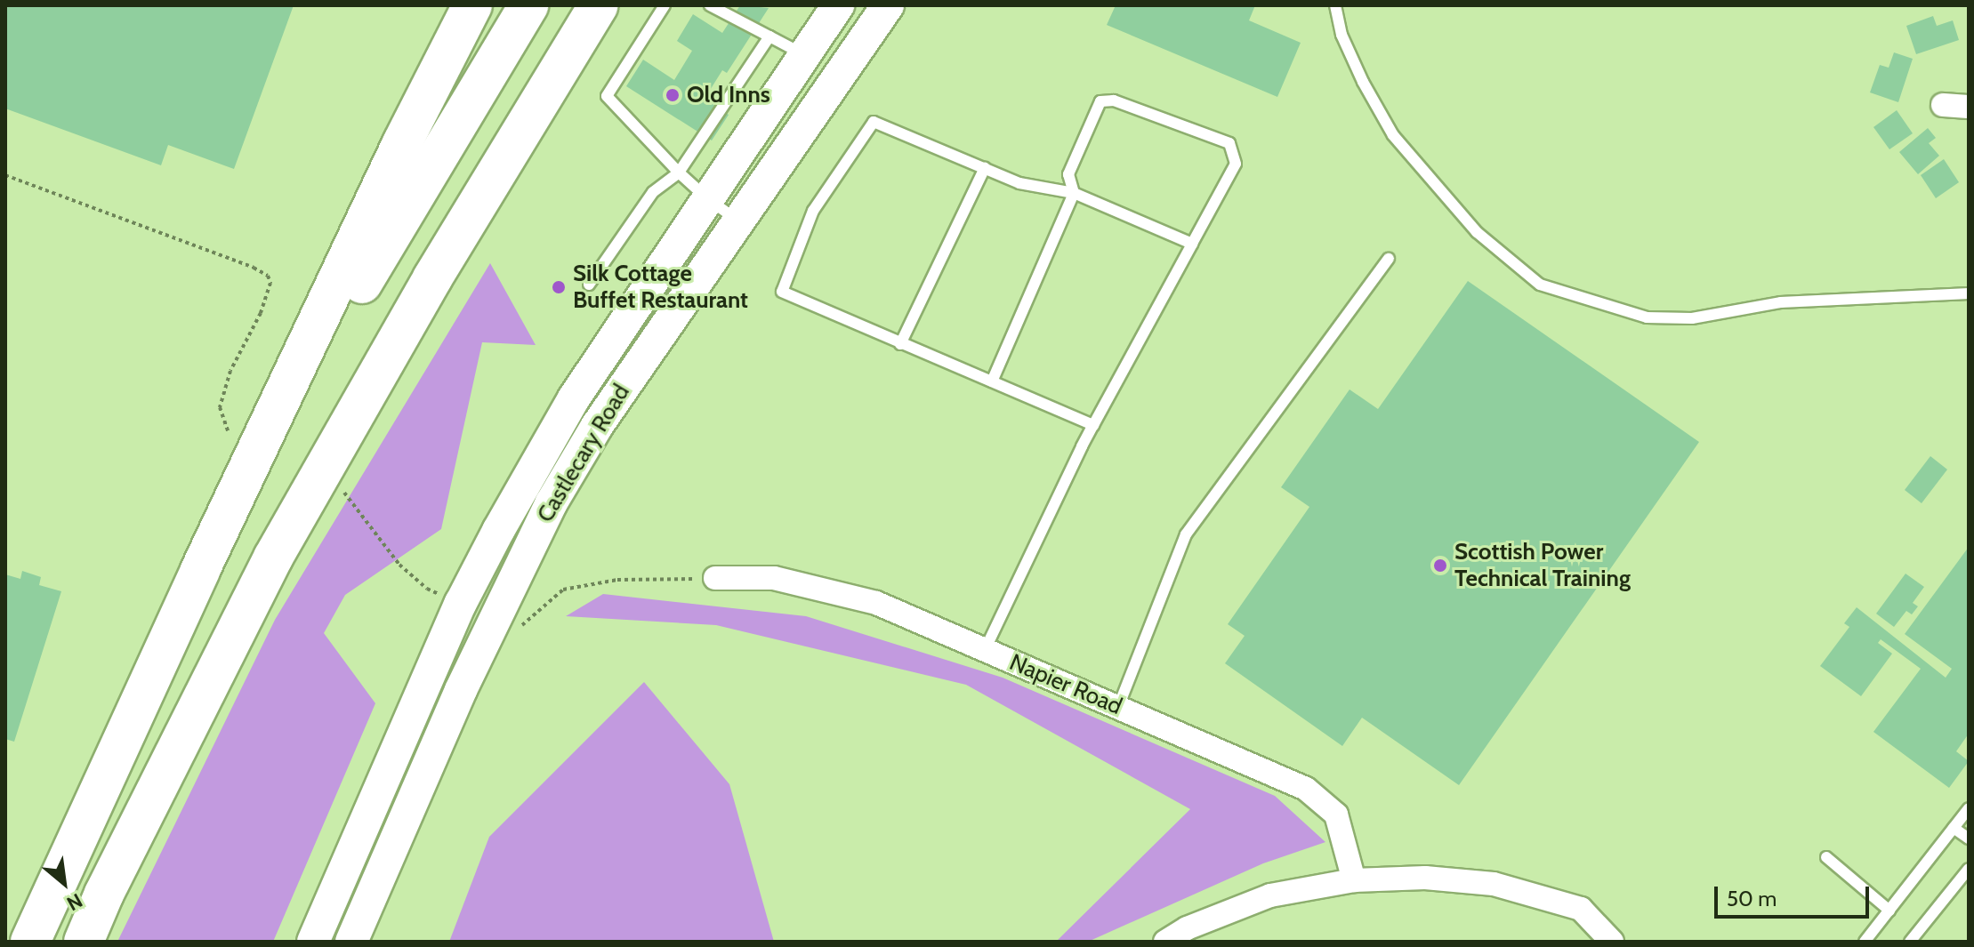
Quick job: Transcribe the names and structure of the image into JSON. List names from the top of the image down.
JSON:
{
  "streets": {
    "main road": ["Castlecary Road"],
    "street": ["Napier Road"]
  },
  "places": ["Old Inns", "Silk Cottage Buffet Restaurant", "Scottish Power Technical Training"],
  "scale_bar": "50 m",
  "north": "bottom right"
}
